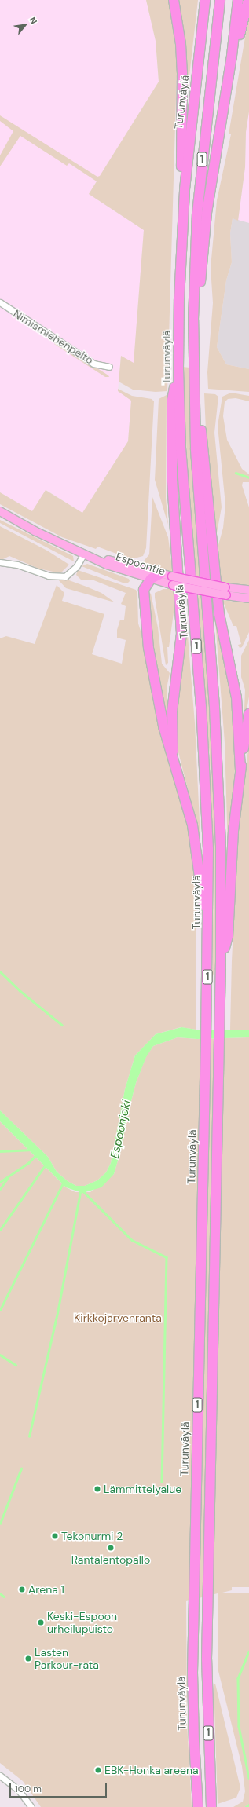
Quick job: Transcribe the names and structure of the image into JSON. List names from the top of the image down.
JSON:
{
  "streets": {
    "highway": ["Turunväylä", "1"],
    "main road": ["Espoontie"],
    "street": ["Nimismiehenpelto"]
  },
  "water": ["Espoonjoki"],
  "parks": ["Kirkkojärvenranta"],
  "places": [
    "Lämmittelyalue",
    "Tekonurmi 2",
    "Rantalentopallo",
    "Arena 1",
    "Keski-Espoon urheilupuisto",
    "Lasten Parkour-rata",
    "EBK-Honka areena"
  ],
  "scale_bar": "100 m",
  "north": "top right"
}
